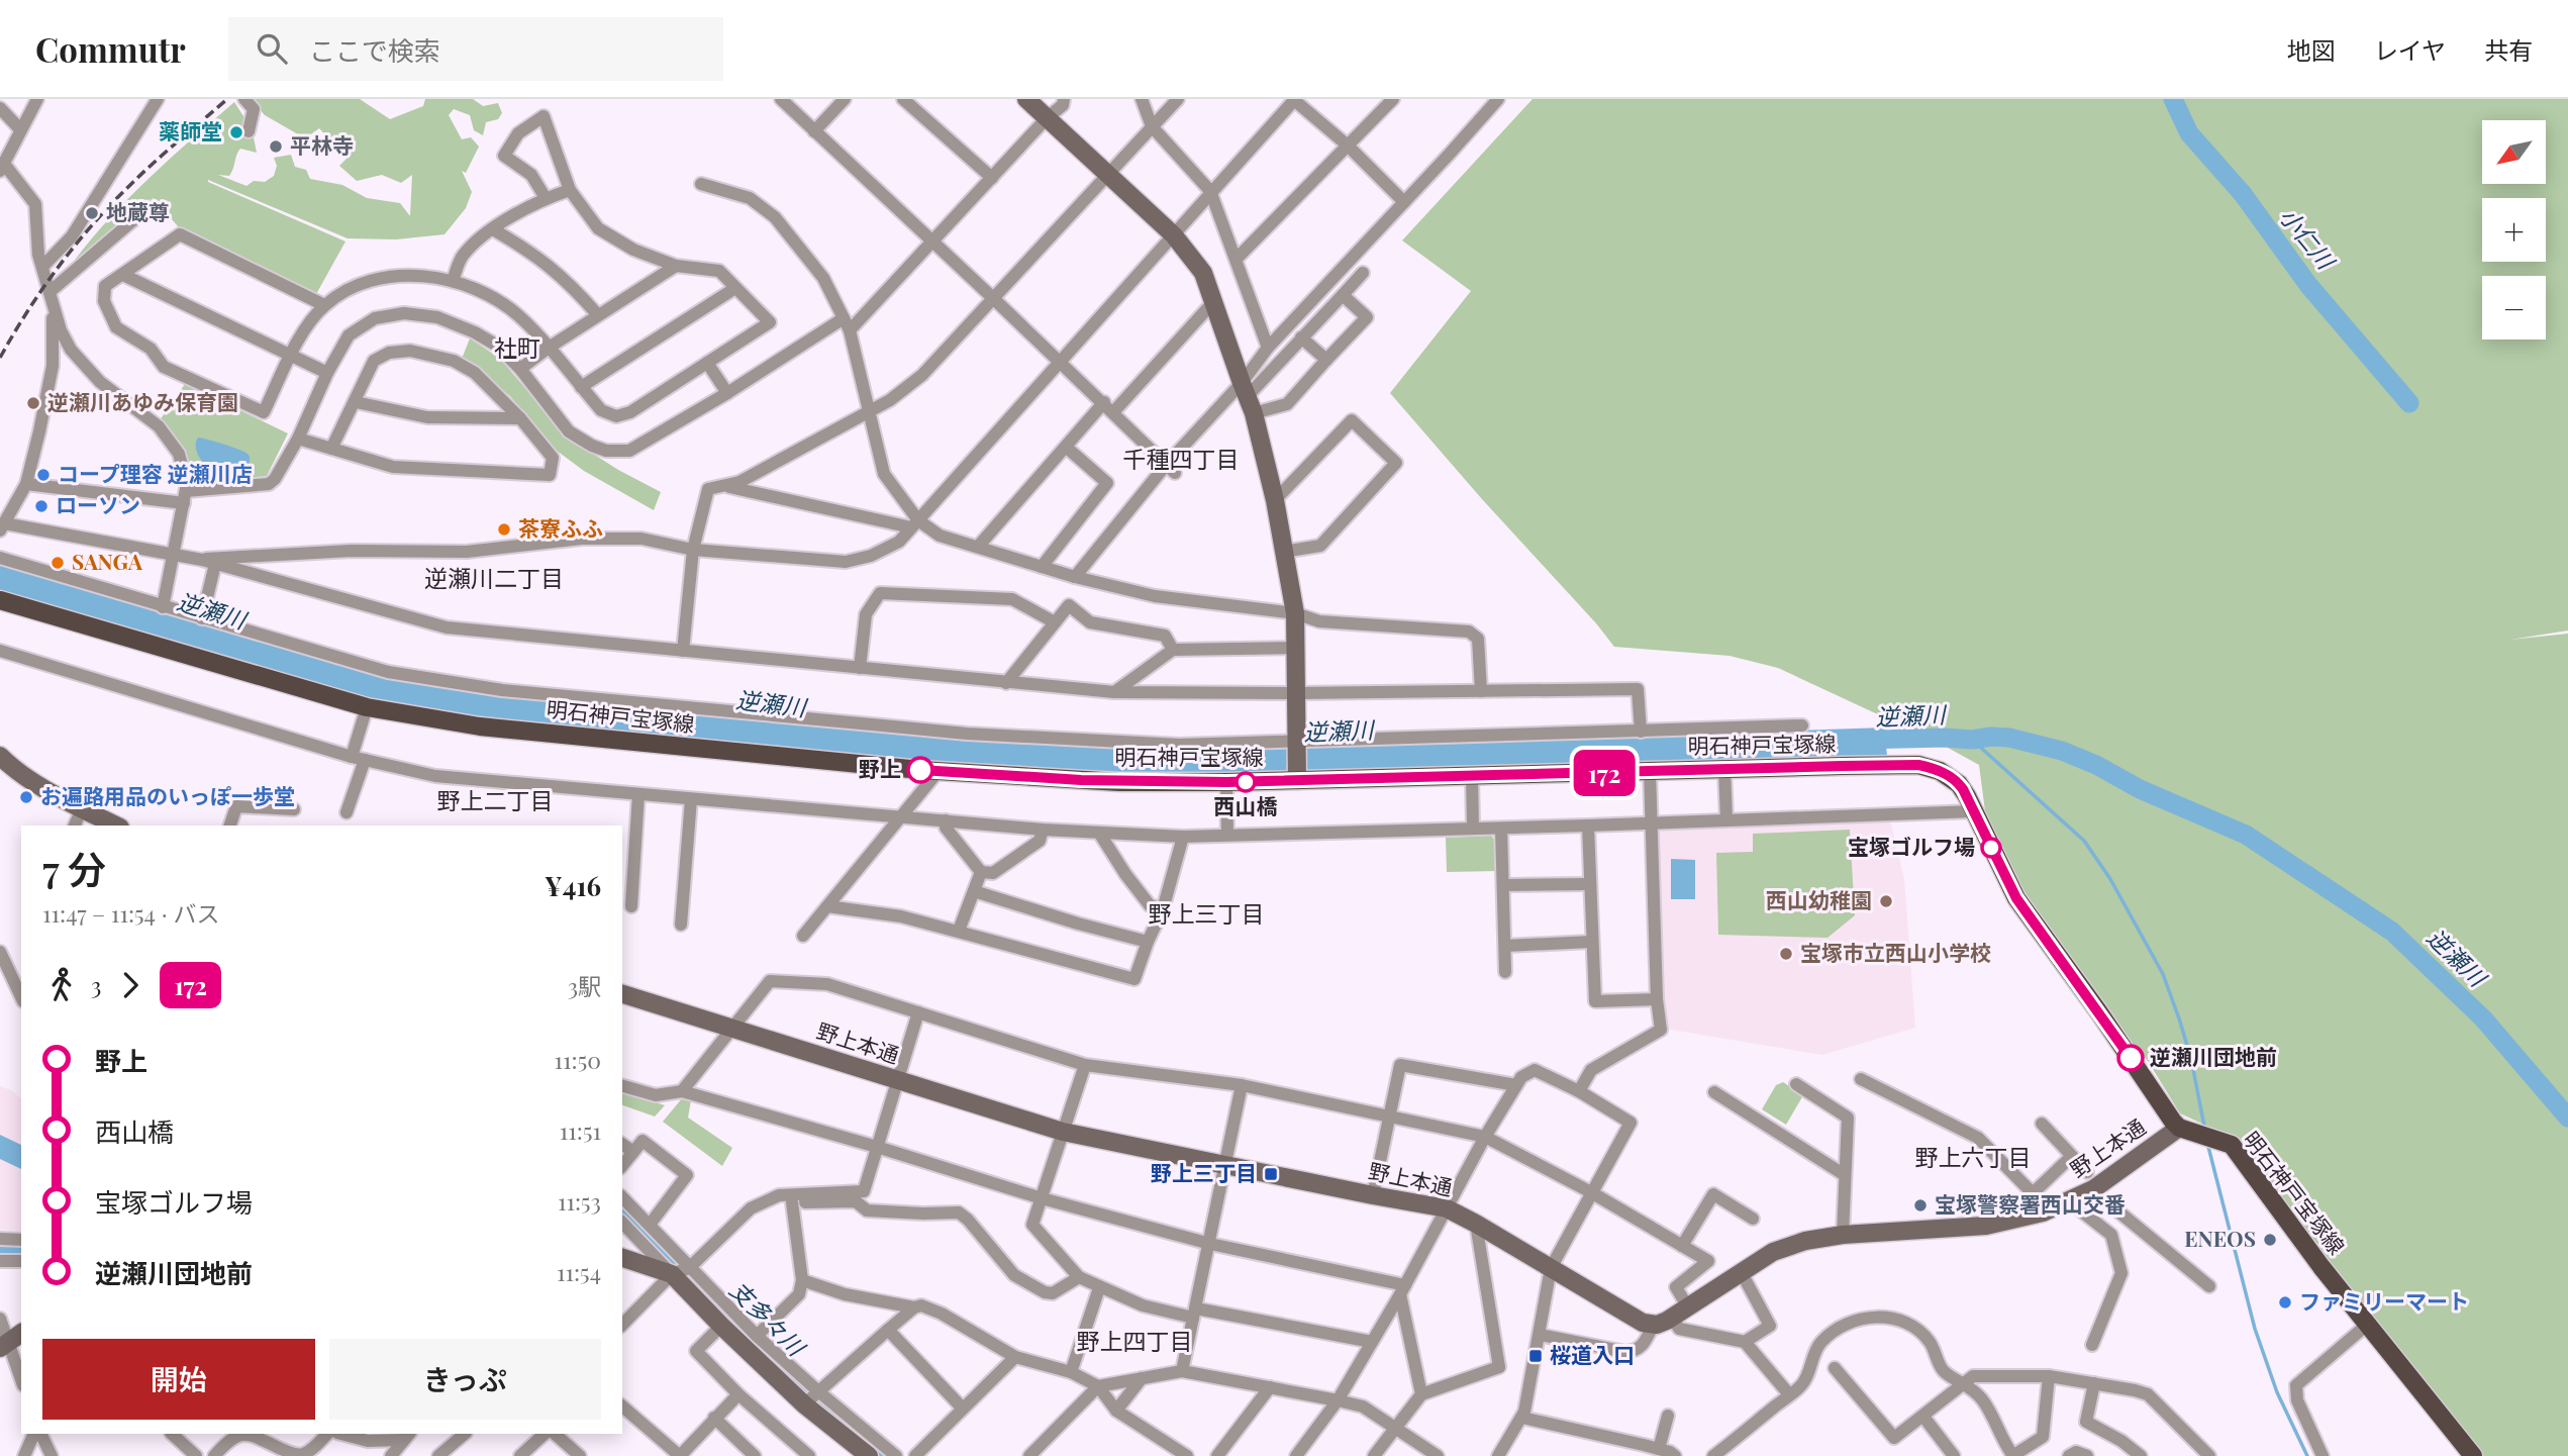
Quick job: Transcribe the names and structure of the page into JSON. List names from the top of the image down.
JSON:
{
  "streets": {
    "main road": ["明石神戸宝塚線"],
    "street": ["野上本通"]
  },
  "crossings": [
    ["明石神戸宝塚線", "野上本通"]
  ],
  "districts": [
    "社町",
    "千種四丁目",
    "逆瀬川二丁目",
    "野上二丁目",
    "野上三丁目",
    "野上六丁目",
    "野上四丁目"
  ],
  "water": ["小仁川", "逆瀬川", "支多々川"],
  "places": {
    "other": [
      "薬師堂",
      "平林寺",
      "地蔵尊",
      "逆瀬川あゆみ保育園",
      "コープ理容 逆瀬川店",
      "ローソン",
      "茶寮ふふ",
      "SANGA",
      "野上",
      "西山橋",
      "お遍路用品のいっぽ一歩堂",
      "宝塚ゴルフ場",
      "西山幼稚園",
      "宝塚市立西山小学校",
      "逆瀬川団地前",
      "宝塚警察署西山交番",
      "ENEOS",
      "ファミリーマート"
    ],
    "transit": ["野上三丁目", "桜道入口"]
  },
  "lines": ["bus line 172"],
  "north": "bottom left",
  "page": {
    "header": "Commutr",
    "search": "ここで検索",
    "nav": ["地図", "レイヤ", "共有"],
    "on_map": "172",
    "map_buttons": ["+", "−"],
    "heading": ["7 分", "11:47 – 11:54 · バス", "¥416"],
    "legs": ["3", "172", "3駅"],
    "list": [
      {
        "name": "野上",
        "value": "11:50"
      },
      {
        "name": "西山橋",
        "value": "11:51"
      },
      {
        "name": "宝塚ゴルフ場",
        "value": "11:53"
      },
      {
        "name": "逆瀬川団地前",
        "value": "11:54"
      }
    ],
    "buttons": ["開始", "きっぷ"]
  }
}
